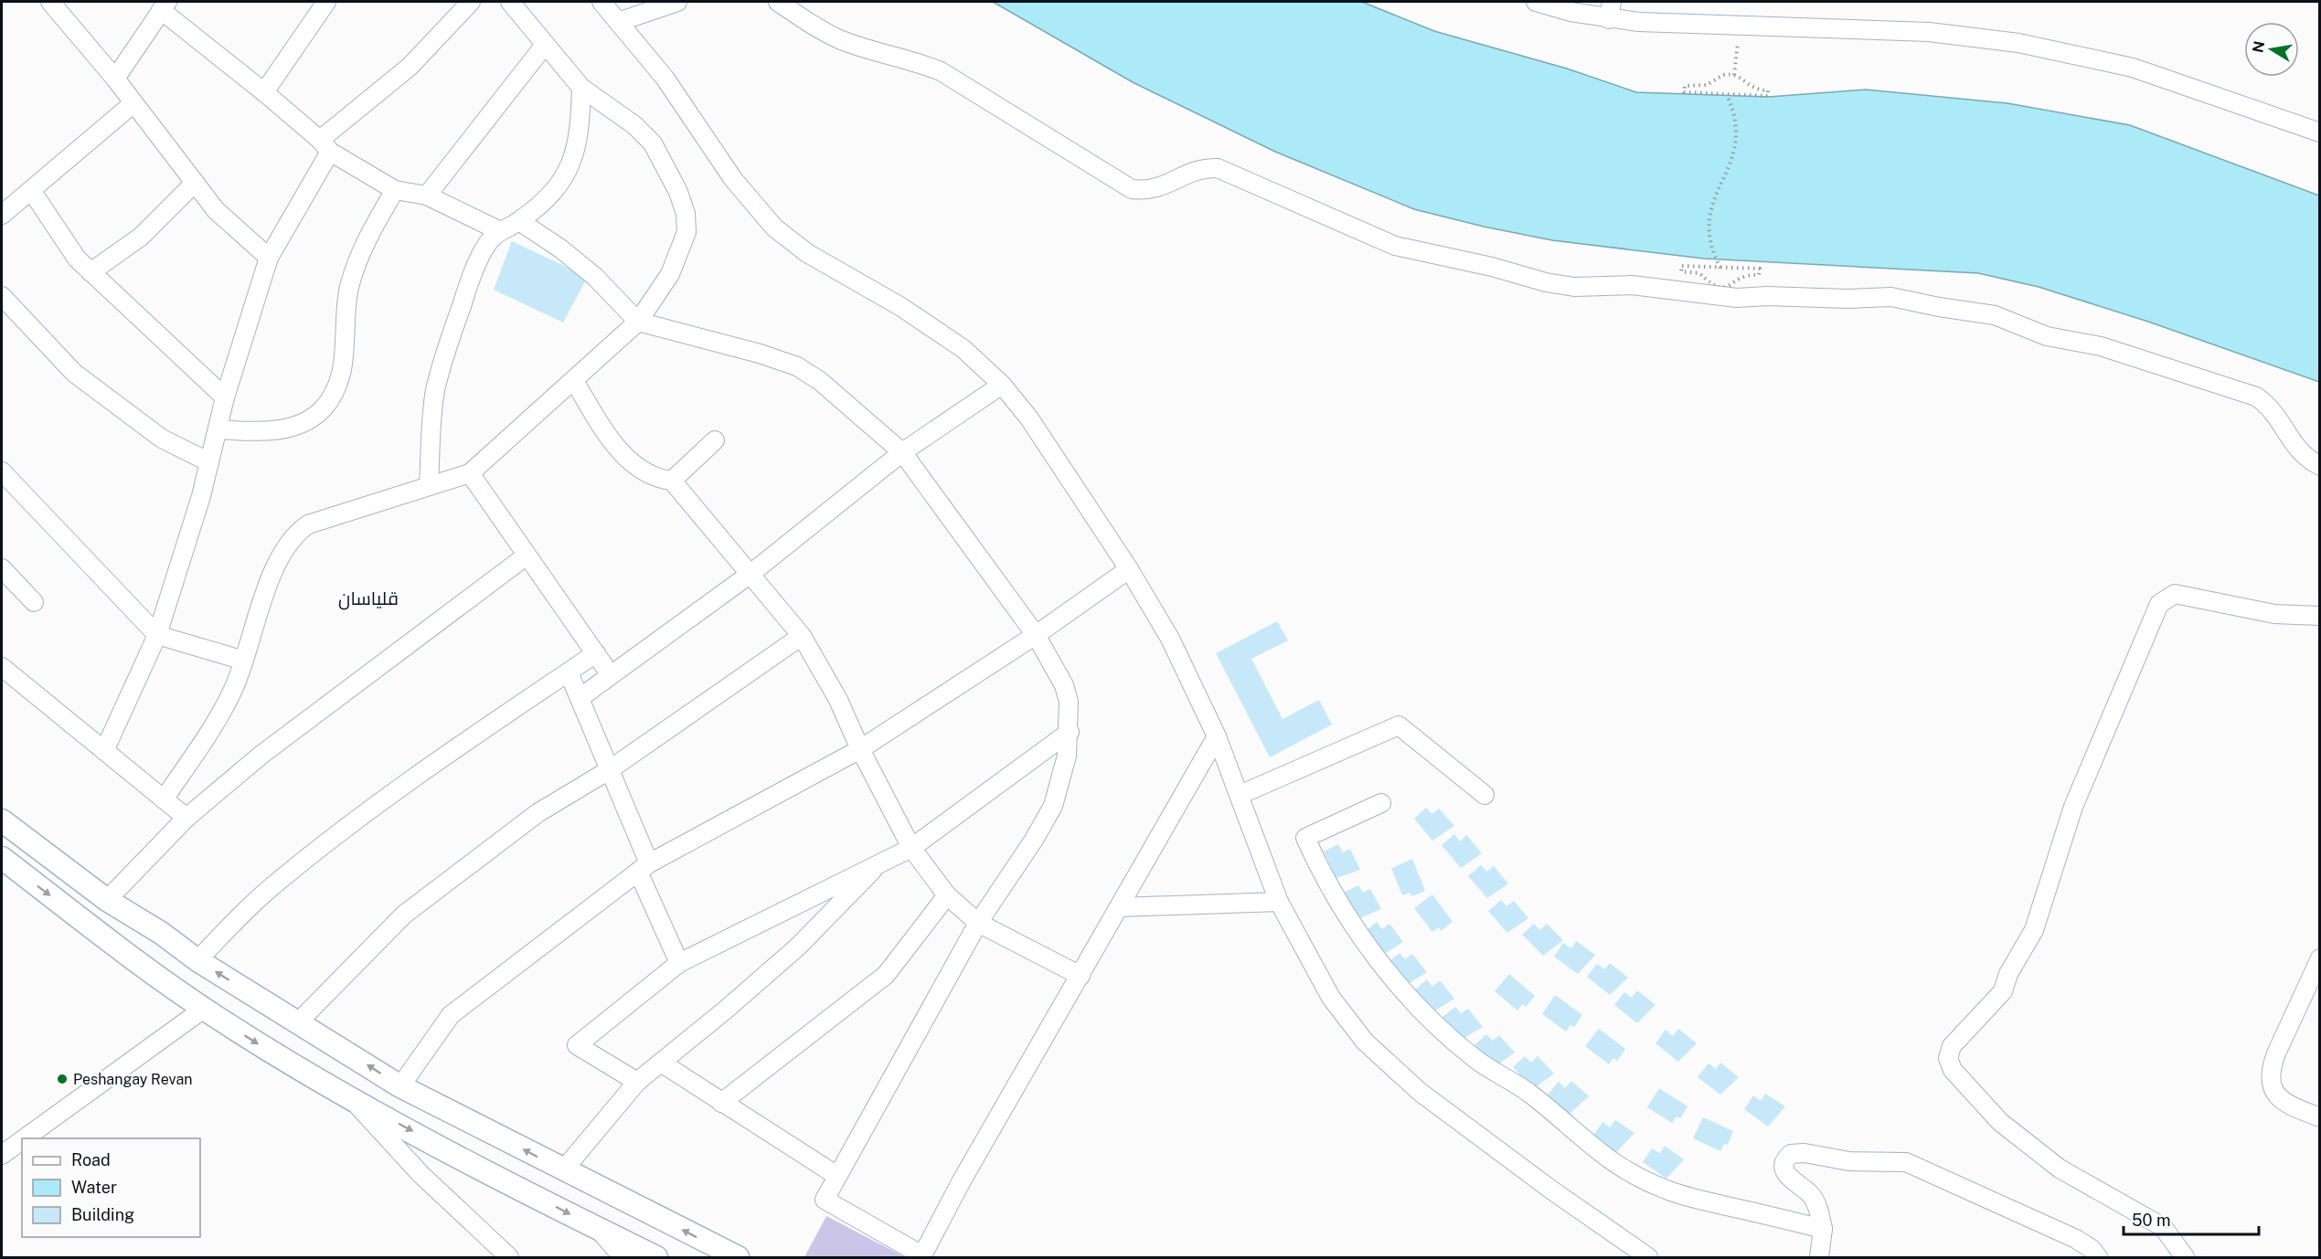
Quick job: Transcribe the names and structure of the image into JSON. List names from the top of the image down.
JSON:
{
  "districts": ["قلياسان"],
  "places": ["Peshangay Revan"],
  "legend": ["Road", "Water", "Building"],
  "scale_bar": "50 m",
  "north": "left"
}
